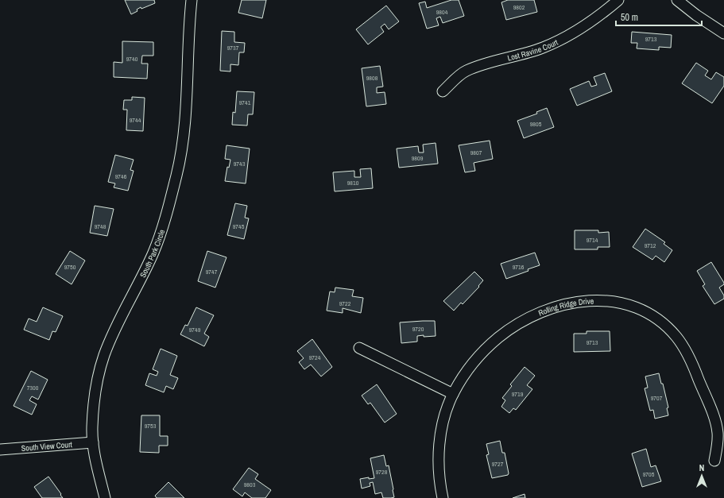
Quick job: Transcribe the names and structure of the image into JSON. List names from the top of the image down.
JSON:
{
  "streets": {
    "street": [
      "Lost Ravine Court",
      "South Park Circle",
      "Rolling Ridge Drive",
      "South View Court"
    ]
  },
  "crossings": [
    ["South Park Circle", "South View Court"]
  ],
  "house_numbers": [
    "9802",
    "9804",
    "9713",
    "9737",
    "9740",
    "9808",
    "9741",
    "9744",
    "9805",
    "9807",
    "9809",
    "9743",
    "9746",
    "9810",
    "9748",
    "9745",
    "9714",
    "9712",
    "9750",
    "9716",
    "9747",
    "9722",
    "9720",
    "9749",
    "9713",
    "9724",
    "7300",
    "9719",
    "9707",
    "9753",
    "9727",
    "9728",
    "9705",
    "9803"
  ],
  "scale_bar": "50 m",
  "north": "top"
}
